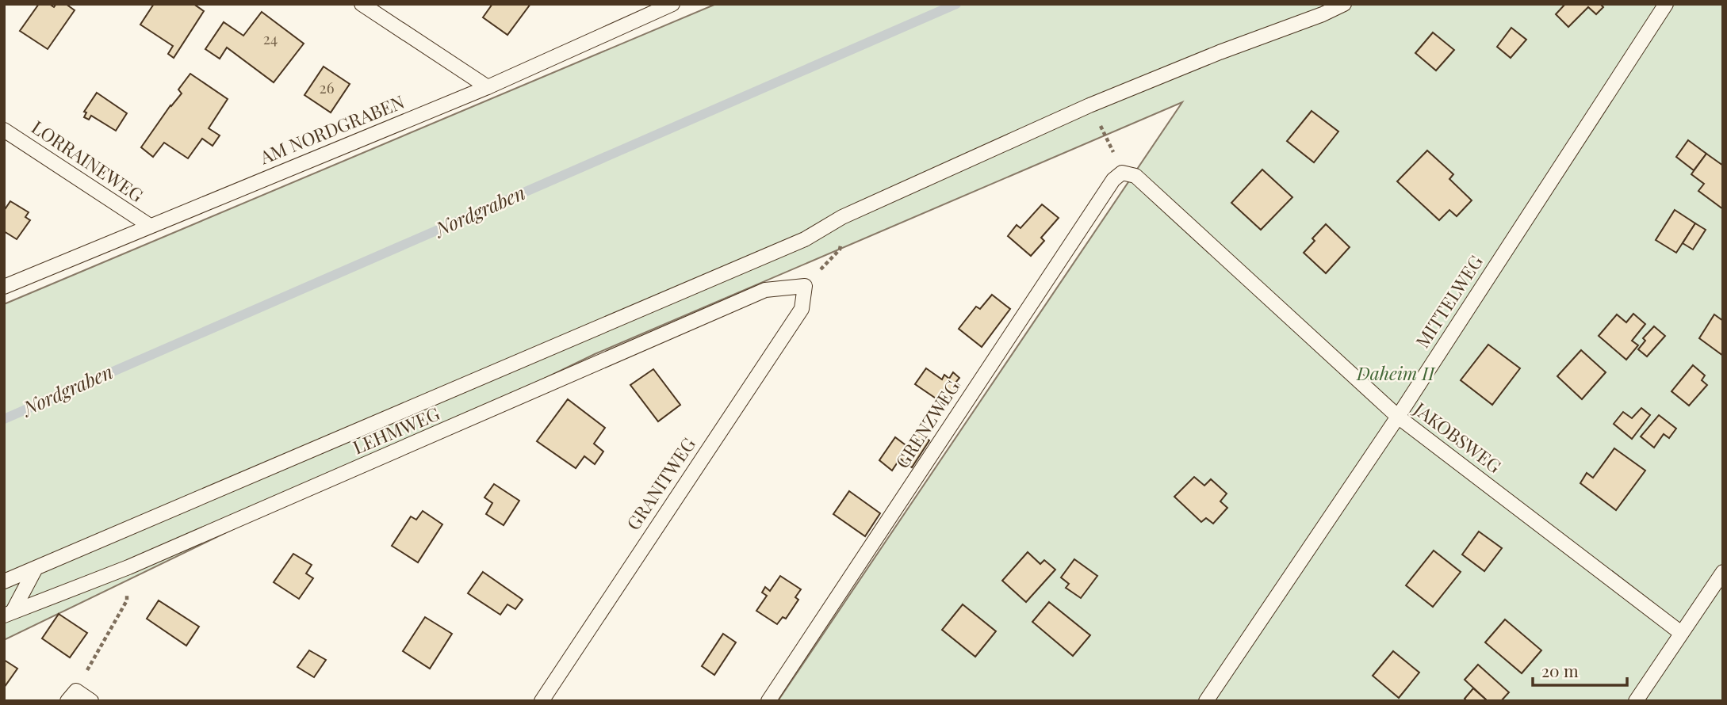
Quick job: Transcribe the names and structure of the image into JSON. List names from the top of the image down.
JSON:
{
  "streets": {
    "lane": [
      "AM NORDGRABEN",
      "LORRAINEWEG",
      "MITTELWEG",
      "GRENZWEG",
      "LEHMWEG",
      "JAKOBSWEG",
      "GRANITWEG"
    ]
  },
  "crossings": [
    ["AM NORDGRABEN", "LORRAINEWEG"],
    ["MITTELWEG", "JAKOBSWEG"],
    ["GRENZWEG", "JAKOBSWEG"],
    ["LEHMWEG", "GRANITWEG"]
  ],
  "water": ["Nordgraben"],
  "parks": ["Daheim II"],
  "house_numbers": ["24", "26"],
  "scale_bar": "20 m"
}
